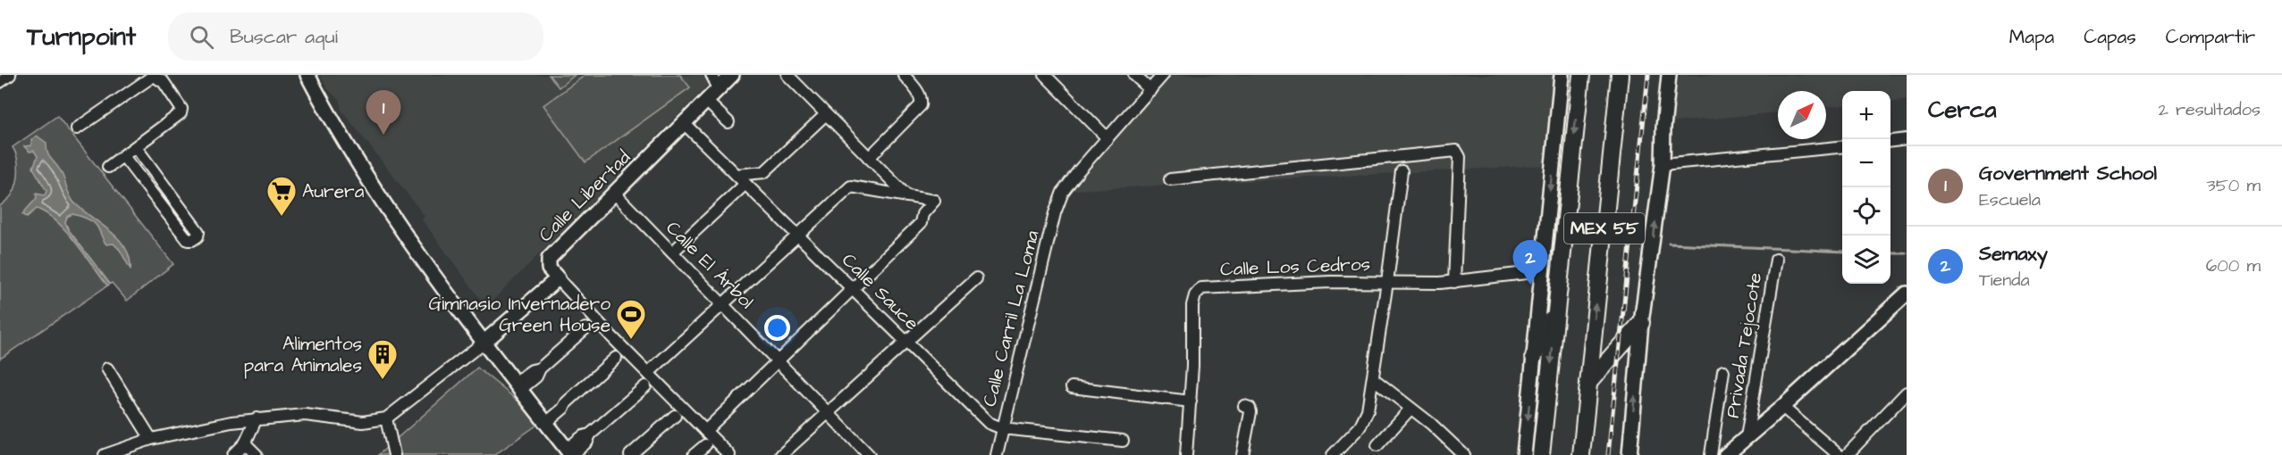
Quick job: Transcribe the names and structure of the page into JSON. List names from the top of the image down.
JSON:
{
  "streets": {
    "highway": ["MEX 55"],
    "main road": ["Calle Libertad"],
    "street": [
      "Calle El Árbol",
      "Calle Los Cedros",
      "Calle Sauce",
      "Calle Carril La Loma",
      "Privada Tejocote"
    ]
  },
  "crossings": [
    ["Calle Libertad", "Calle El Árbol"],
    ["Calle Libertad", "Calle Sauce"],
    ["Calle Sauce", "Calle Carril La Loma"]
  ],
  "places": {
    "supermarket": ["Aurera"],
    "sports": ["Gimnasio Invernadero Green House"],
    "building": ["Alimentos para Animales"]
  },
  "north": "top right",
  "page": {
    "header": "Turnpoint",
    "search": "Buscar aquí",
    "nav": ["Mapa", "Capas", "Compartir"],
    "heading": ["Cerca", "2 resultados"],
    "pins": ["1", "2"],
    "map_buttons": ["+", "−"],
    "list": [
      {
        "mark": "1",
        "name": "Government School",
        "note": "Escuela",
        "value": "350 m"
      },
      {
        "mark": "2",
        "name": "Semaxy",
        "note": "Tienda",
        "value": "600 m"
      }
    ]
  }
}
